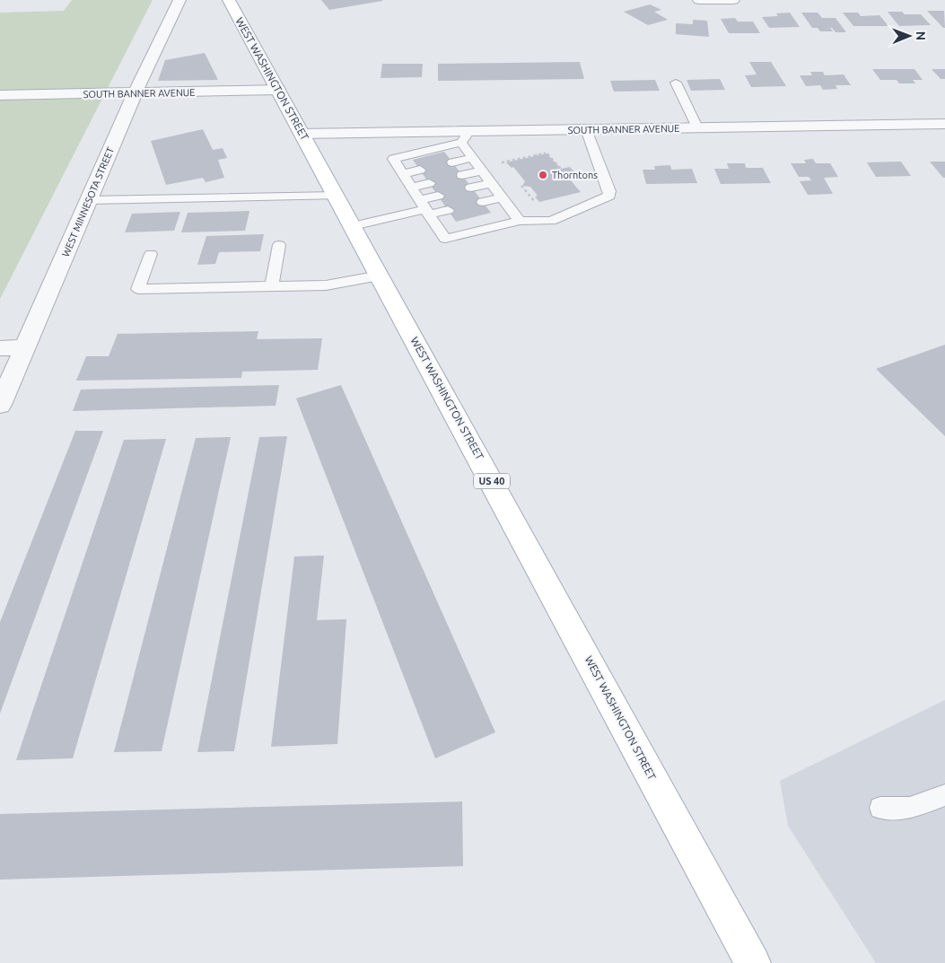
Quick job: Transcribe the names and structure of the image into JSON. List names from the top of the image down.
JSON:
{
  "streets": {
    "main road": ["WEST WASHINGTON STREET", "US 40"],
    "street": ["SOUTH BANNER AVENUE", "WEST MINNESOTA STREET"]
  },
  "crossings": [
    ["WEST WASHINGTON STREET", "SOUTH BANNER AVENUE"],
    ["SOUTH BANNER AVENUE", "WEST MINNESOTA STREET"]
  ],
  "places": ["Thorntons"],
  "north": "right"
}
